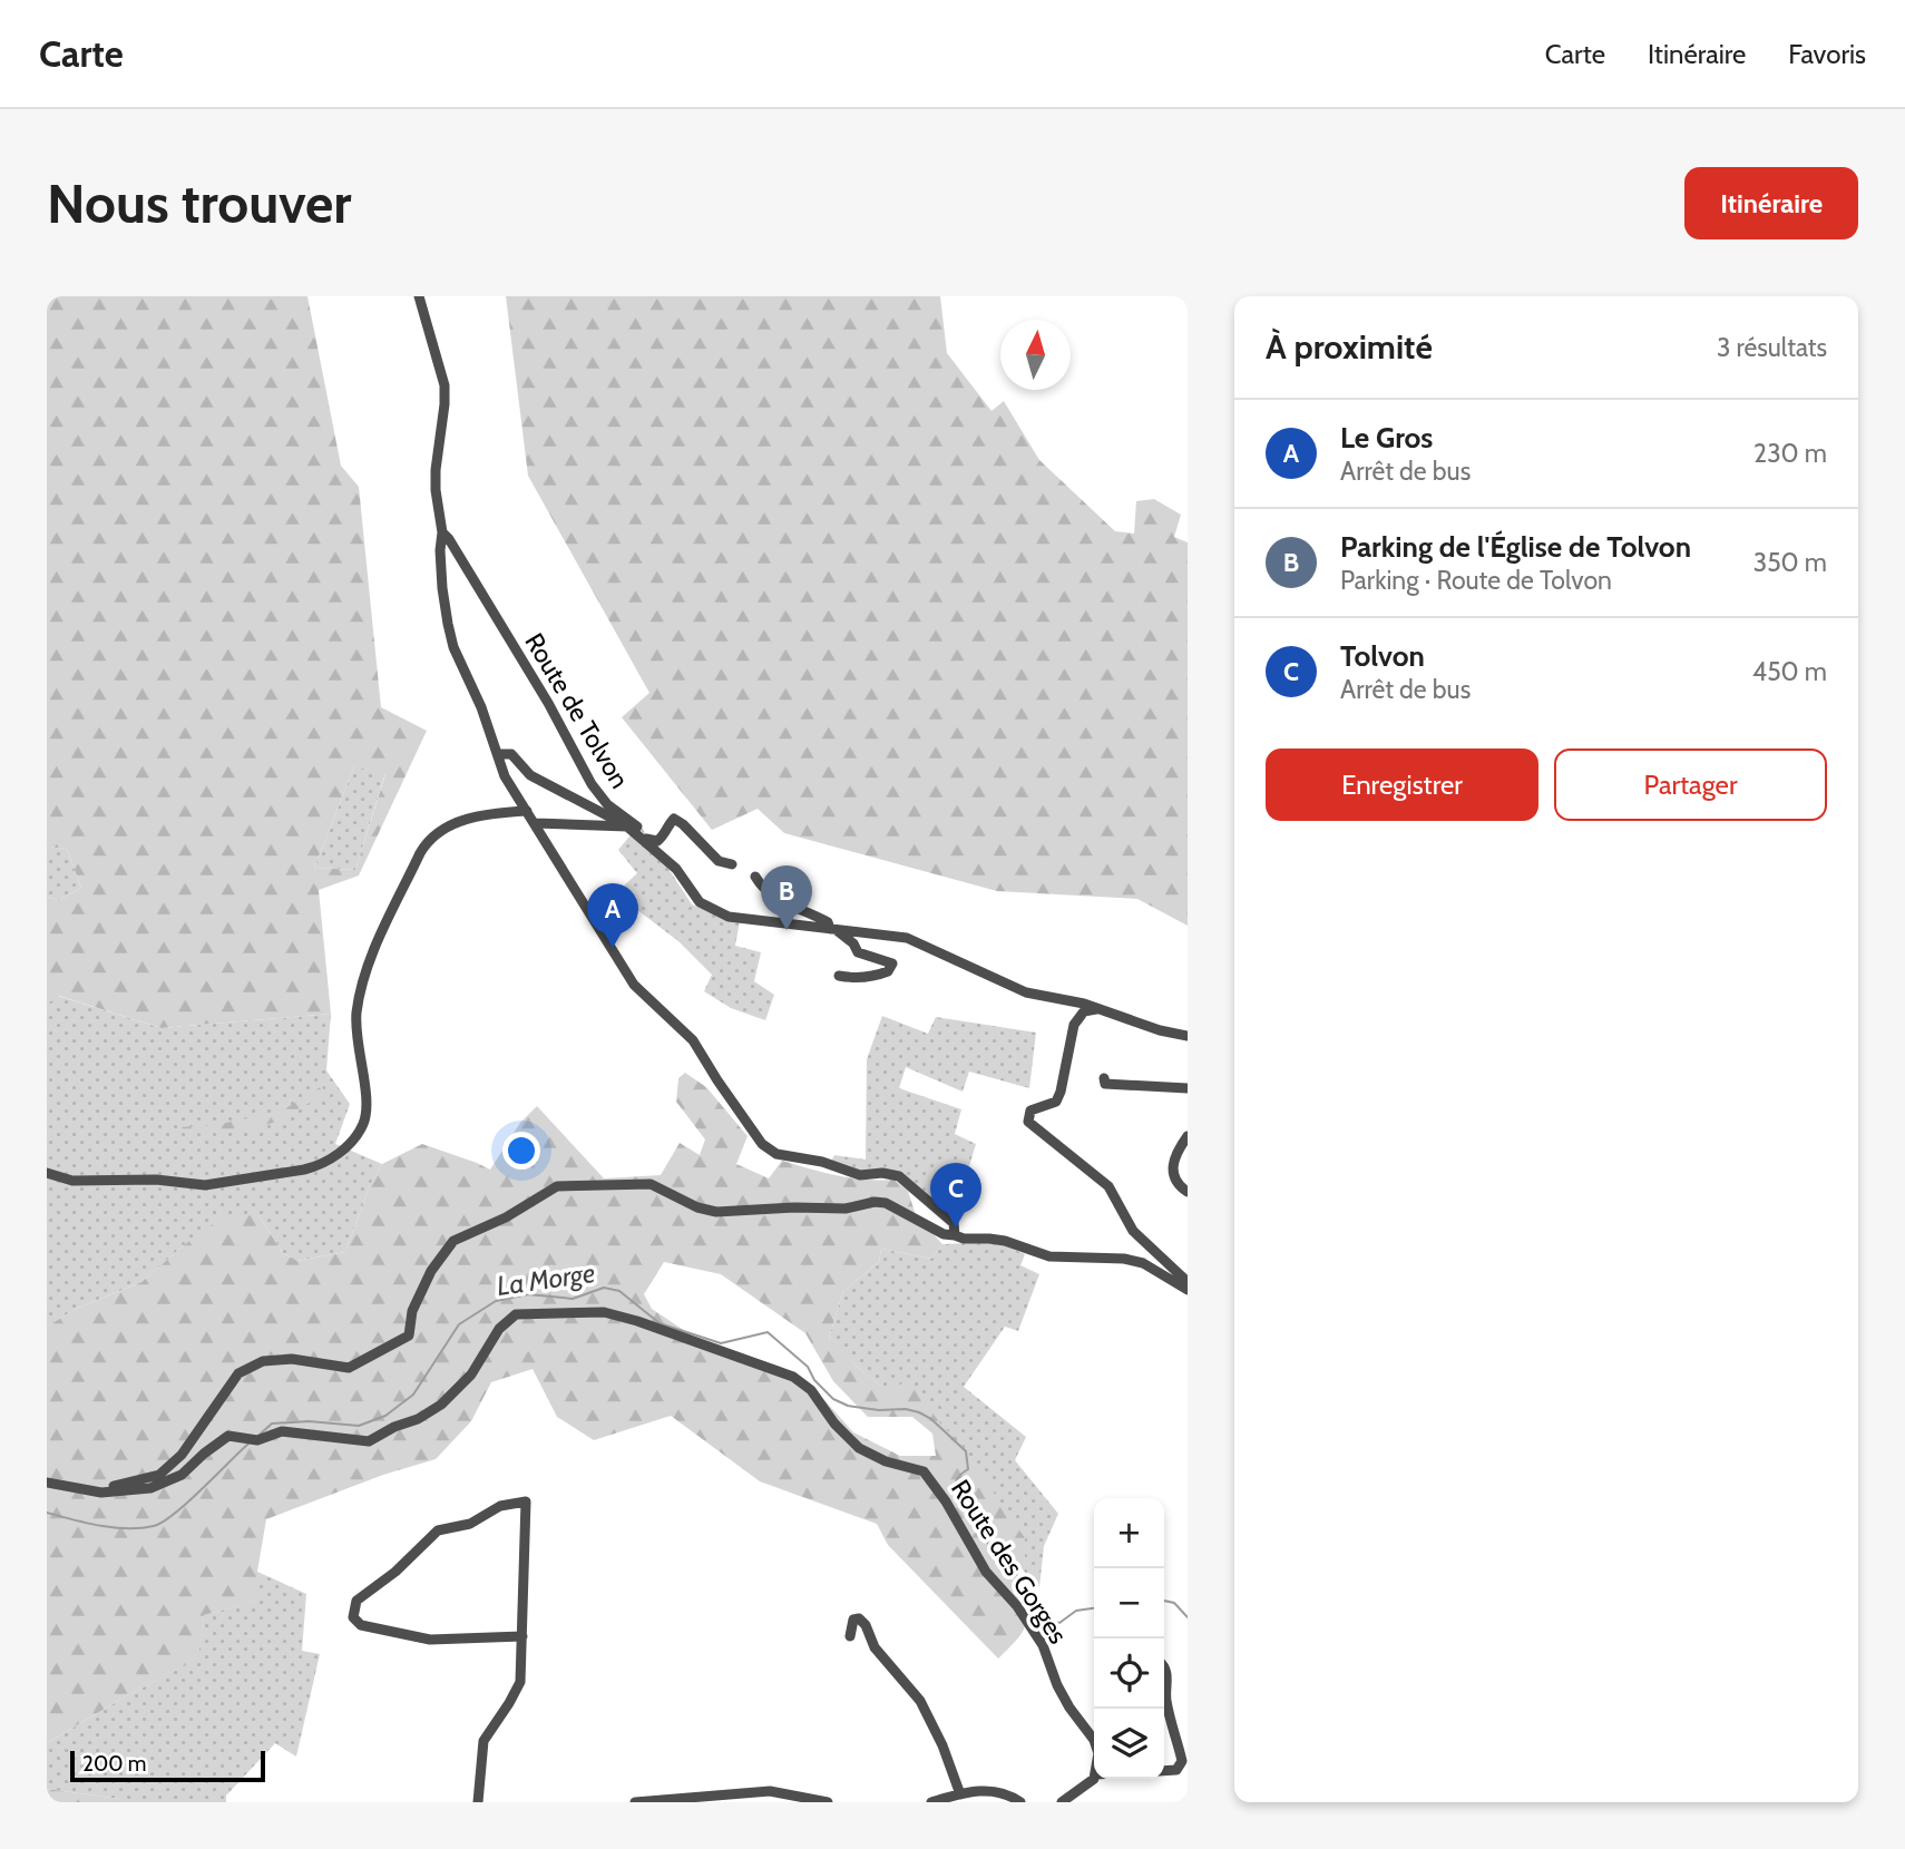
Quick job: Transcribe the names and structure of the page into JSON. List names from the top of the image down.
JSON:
{
  "streets": {
    "street": ["Route de Tolvon", "Route des Gorges"]
  },
  "water": ["La Morge"],
  "scale_bar": "200 m",
  "north": "top",
  "page": {
    "header": "Carte",
    "nav": ["Carte", "Itinéraire", "Favoris"],
    "buttons": [
      "Itinéraire",
      ["Enregistrer", "Partager"]
    ],
    "title": "Nous trouver",
    "heading": ["À proximité", "3 résultats"],
    "list": [
      {
        "mark": "A",
        "name": "Le Gros",
        "note": "Arrêt de bus",
        "value": "230 m"
      },
      {
        "mark": "B",
        "name": "Parking de l'Église de Tolvon",
        "note": "Parking · Route de Tolvon",
        "value": "350 m"
      },
      {
        "mark": "C",
        "name": "Tolvon",
        "note": "Arrêt de bus",
        "value": "450 m"
      }
    ],
    "pins": ["B", "A", "C"],
    "map_buttons": ["+", "−"],
    "scale": "200 m"
  }
}
